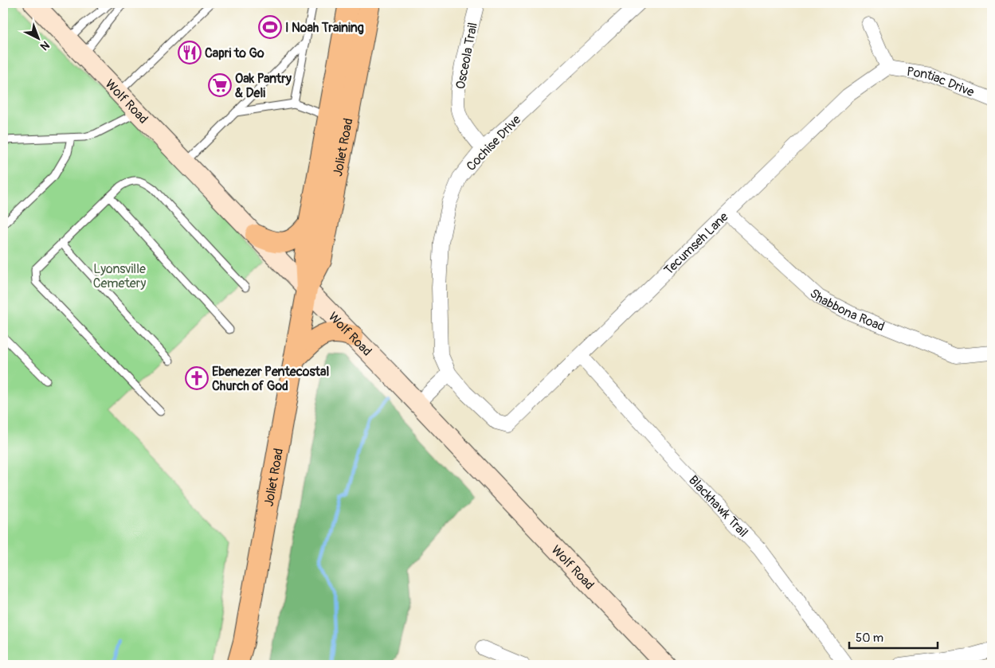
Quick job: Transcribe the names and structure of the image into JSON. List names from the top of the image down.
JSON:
{
  "streets": {
    "main road": ["Joliet Road"],
    "street": [
      "Osceola Trail",
      "Pontiac Drive",
      "Wolf Road",
      "Cochise Drive",
      "Tecumseh Lane",
      "Shabbona Road",
      "Blackhawk Trail"
    ]
  },
  "crossings": [
    ["Osceola Trail", "Cochise Drive"],
    ["Pontiac Drive", "Tecumseh Lane"],
    ["Wolf Road", "Joliet Road"],
    ["Cochise Drive", "Tecumseh Lane"],
    ["Tecumseh Lane", "Shabbona Road"],
    ["Tecumseh Lane", "Blackhawk Trail"]
  ],
  "parks": ["Lyonsville Cemetery"],
  "places": {
    "sports": ["I Noah Training"],
    "restaurant": ["Capri to Go"],
    "supermarket": ["Oak Pantry & Deli"],
    "church": ["Ebenezer Pentecostal Church of God"]
  },
  "scale_bar": "50 m",
  "north": "bottom right"
}
